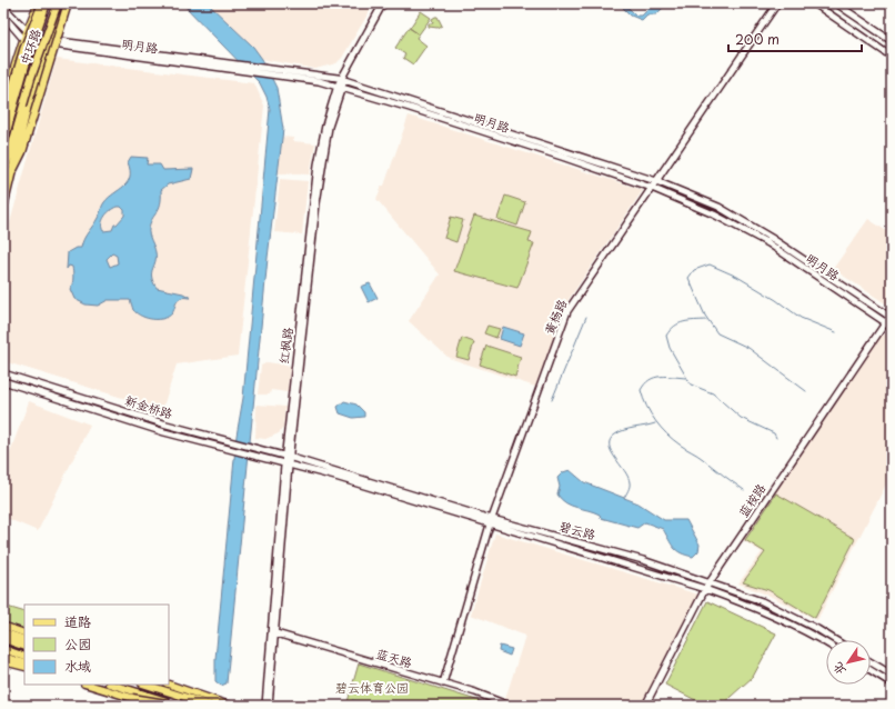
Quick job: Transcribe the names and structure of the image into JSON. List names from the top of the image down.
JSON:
{
  "streets": {
    "highway": ["中环路"],
    "street": [
      "明月路",
      "黄杨路",
      "红枫路",
      "新金桥路",
      "蓝桉路",
      "碧云路",
      "蓝天路"
    ]
  },
  "crossings": [
    ["明月路", "黄杨路"],
    ["明月路", "红枫路"],
    ["明月路", "蓝桉路"],
    ["黄杨路", "碧云路"],
    ["黄杨路", "蓝天路"],
    ["红枫路", "新金桥路"],
    ["红枫路", "碧云路"],
    ["红枫路", "蓝天路"],
    ["新金桥路", "碧云路"],
    ["蓝桉路", "碧云路"]
  ],
  "parks": ["碧云体育公园"],
  "legend": ["道路", "公园", "水域"],
  "scale_bar": "200 m",
  "north": "bottom left"
}
